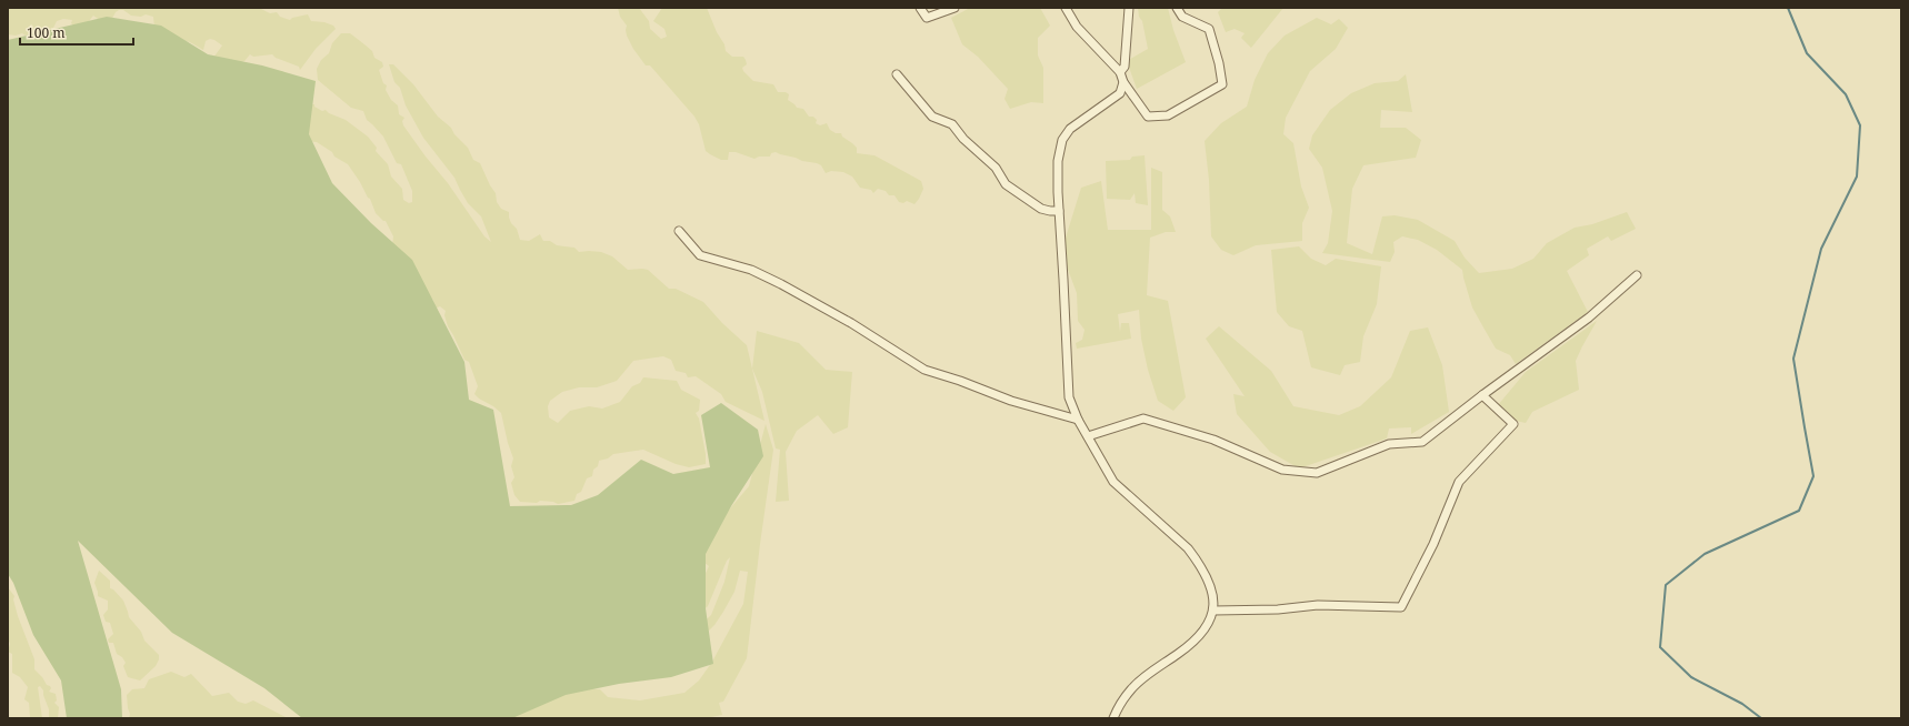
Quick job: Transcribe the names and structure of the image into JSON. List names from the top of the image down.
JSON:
{
  "scale_bar": "100 m"
}
